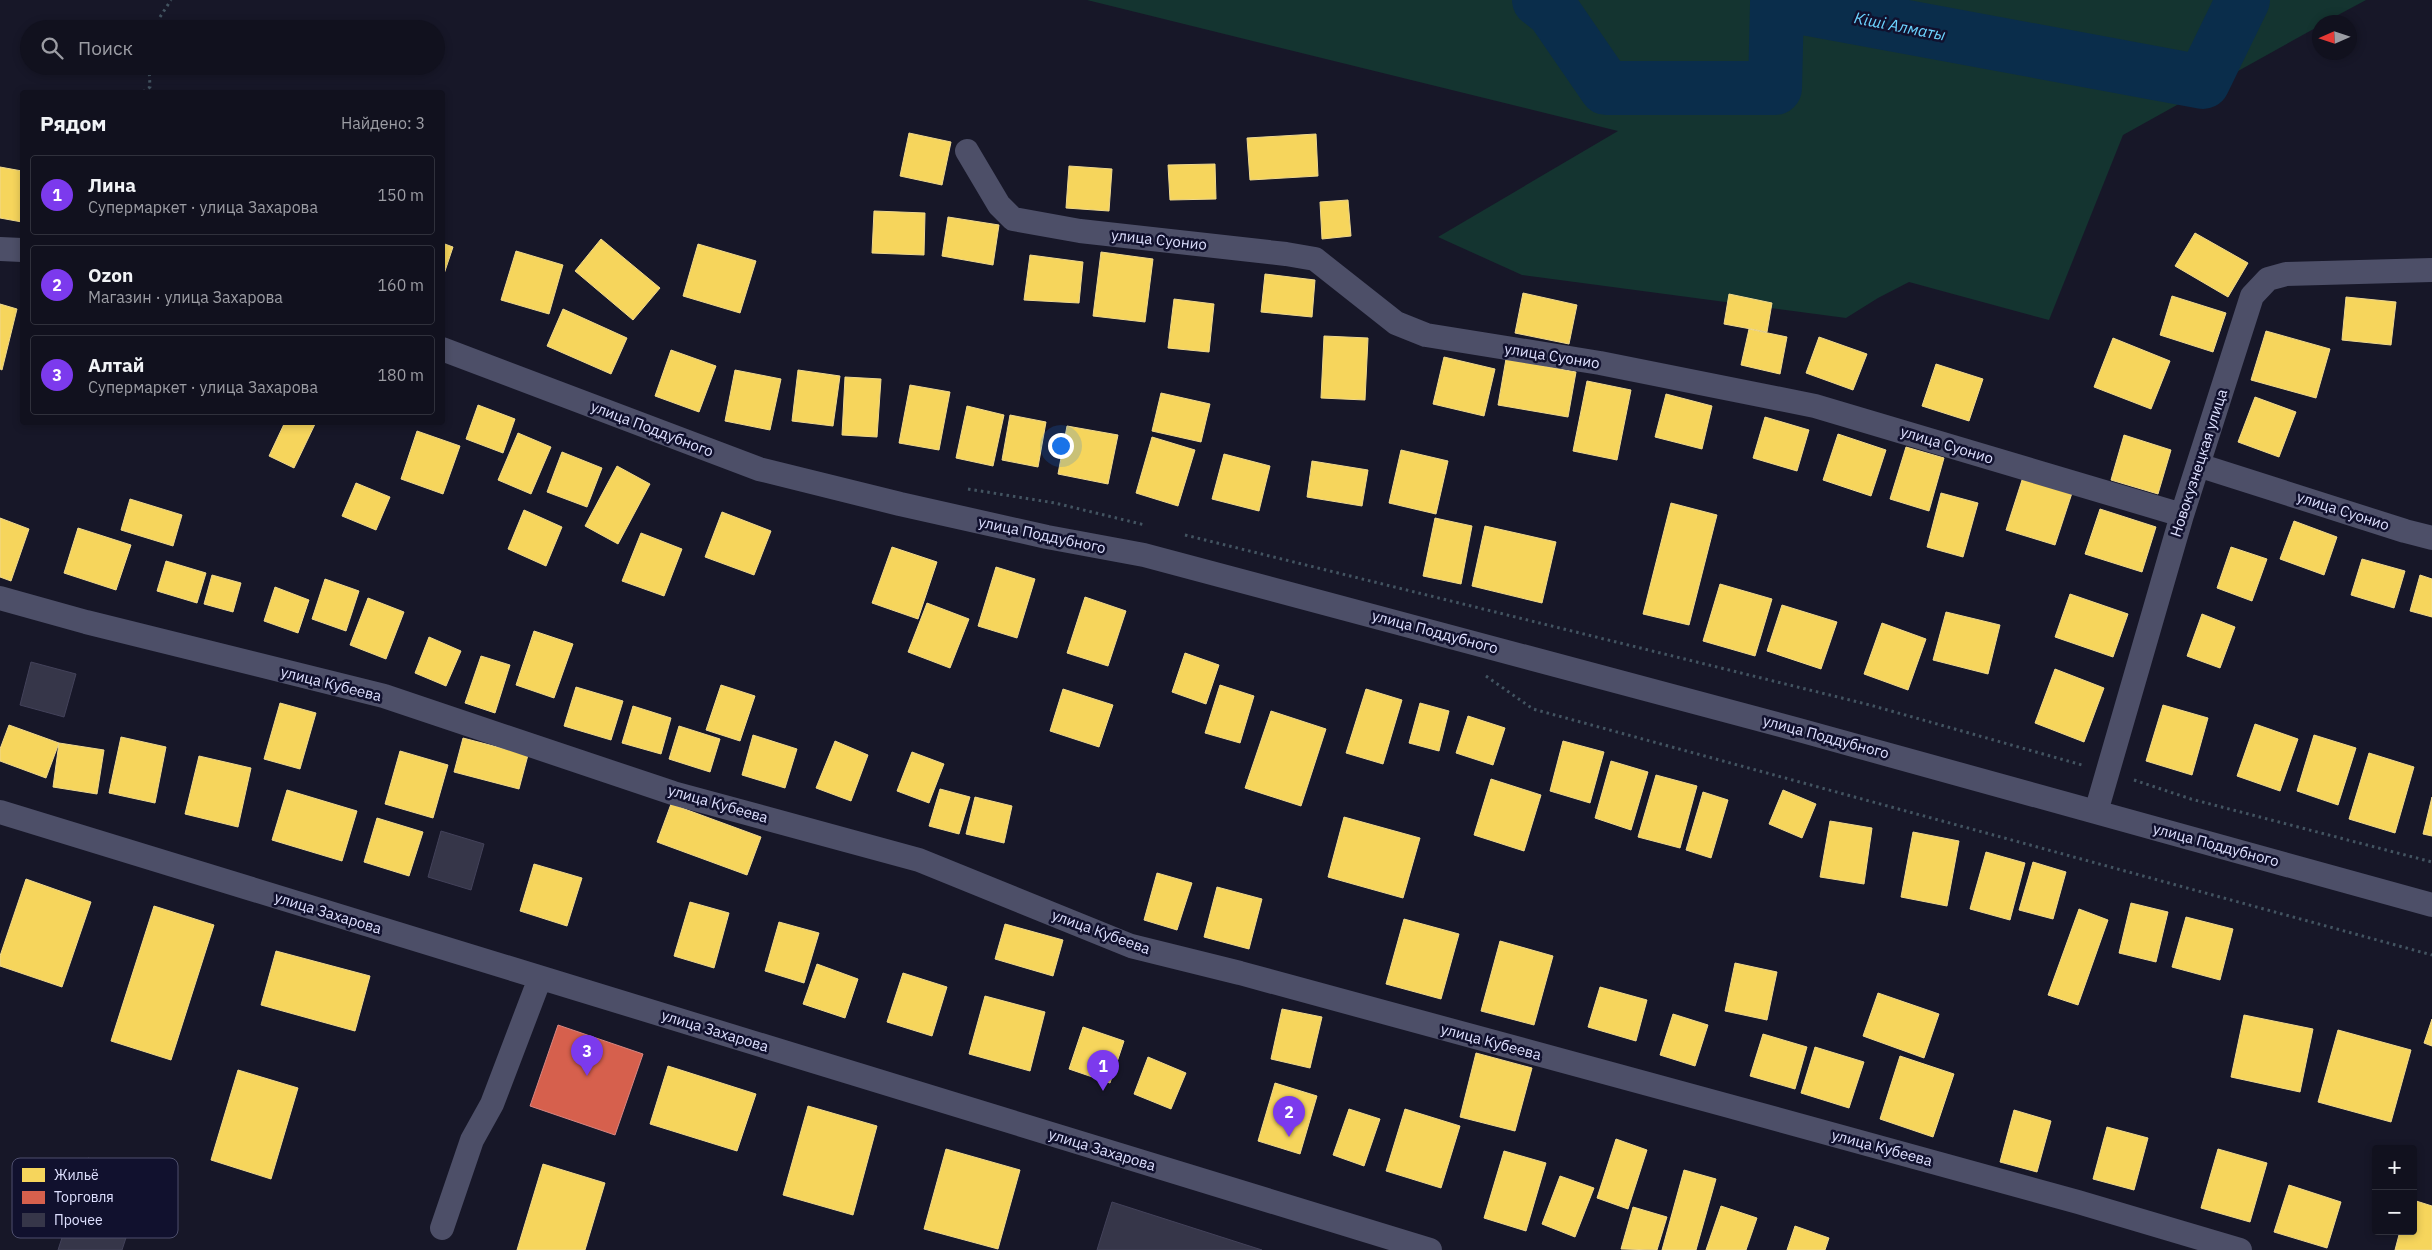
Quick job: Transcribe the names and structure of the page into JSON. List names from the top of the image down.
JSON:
{
  "streets": {
    "street": [
      "улица Суонио",
      "улица Поддубного",
      "Новокузнецкая улица",
      "улица Кубеева",
      "улица Захарова"
    ]
  },
  "crossings": [
    ["улица Суонио", "Новокузнецкая улица"],
    ["улица Поддубного", "Новокузнецкая улица"]
  ],
  "water": ["Кіші Алматы"],
  "legend": ["Жильё", "Торговля", "Прочее"],
  "north": "left",
  "page": {
    "search": "Поиск",
    "heading": ["Рядом", "Найдено: 3"],
    "list": [
      {
        "mark": "1",
        "name": "Лина",
        "note": "Супермаркет · улица Захарова",
        "value": "150 m"
      },
      {
        "mark": "2",
        "name": "Ozon",
        "note": "Магазин · улица Захарова",
        "value": "160 m"
      },
      {
        "mark": "3",
        "name": "Алтай",
        "note": "Супермаркет · улица Захарова",
        "value": "180 m"
      }
    ],
    "pins": ["3", "1", "2"],
    "map_buttons": ["+", "−"]
  }
}
